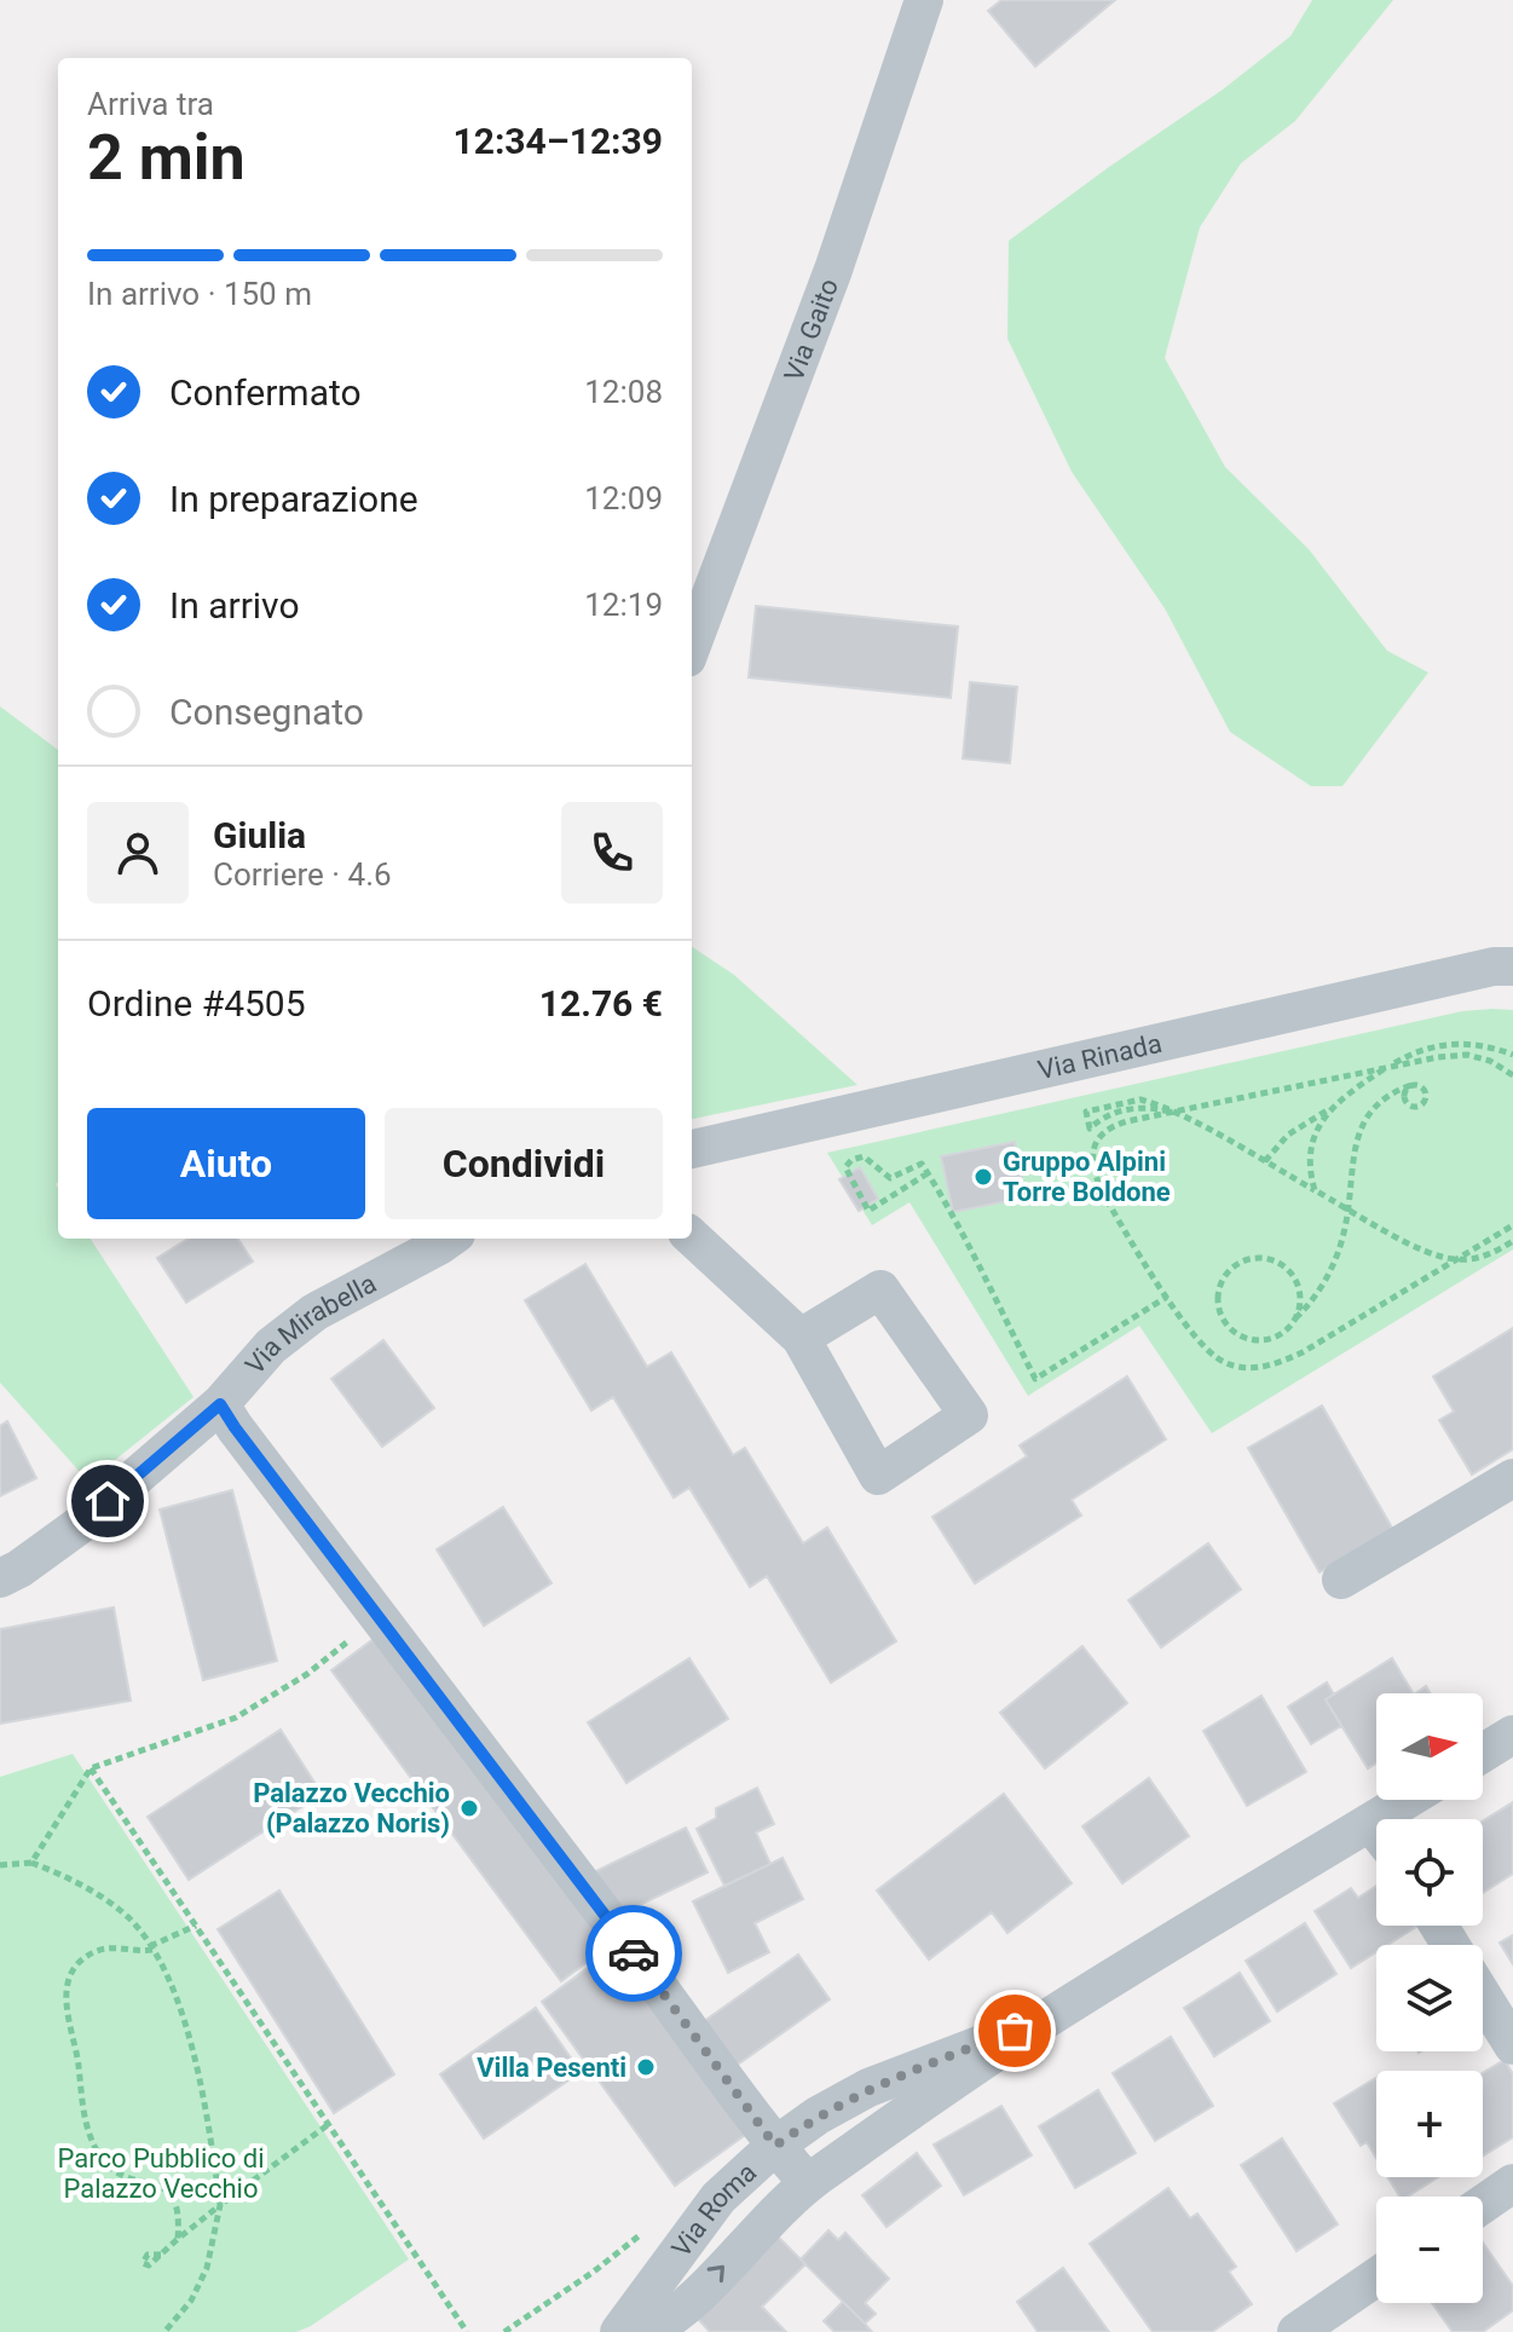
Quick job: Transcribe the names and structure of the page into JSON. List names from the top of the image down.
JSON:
{
  "streets": {
    "street": [
      "Via Gaito",
      "Via Rinada",
      "Via Mirabella",
      "Via Roma"
    ]
  },
  "parks": ["Parco Pubblico di Palazzo Vecchio"],
  "places": ["Gruppo Alpini Torre Boldone", "Palazzo Vecchio (Palazzo Noris)", "Villa Pesenti"],
  "north": "right",
  "page": {
    "heading": ["2 min", "Arriva tra", "12:34–12:39"],
    "panel": [
      "Giulia",
      "Corriere · 4.6",
      "Ordine #4505",
      "12.76 €"
    ],
    "bar": "In arrivo · 150 m",
    "list": [
      ["Confermato", "12:08"],
      ["In preparazione", "12:09"],
      ["In arrivo", "12:19"],
      "Consegnato"
    ],
    "buttons": ["Aiuto", "Condividi"],
    "map_buttons": ["+", "−"]
  }
}
